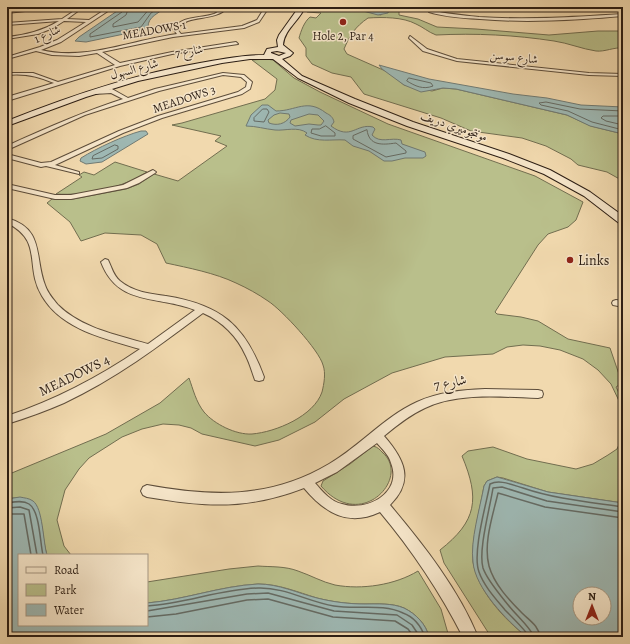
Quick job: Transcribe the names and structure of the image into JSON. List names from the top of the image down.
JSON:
{
  "streets": {
    "main road": ["شارع السهول", "مونتجوميري دريف"],
    "street": [
      "MEADOWS 1",
      "شارع 1",
      "شارع 7",
      "شارع سوسن",
      "MEADOWS 3",
      "MEADOWS 4"
    ]
  },
  "crossings": [
    ["MEADOWS 1", "شارع 1"],
    ["MEADOWS 1", "شارع 7"],
    ["شارع السهول", "MEADOWS 3"],
    ["شارع السهول", "مونتجوميري دريف"]
  ],
  "places": ["Hole 2, Par 4", "Links"],
  "legend": ["Road", "Park", "Water"],
  "north": "top"
}
